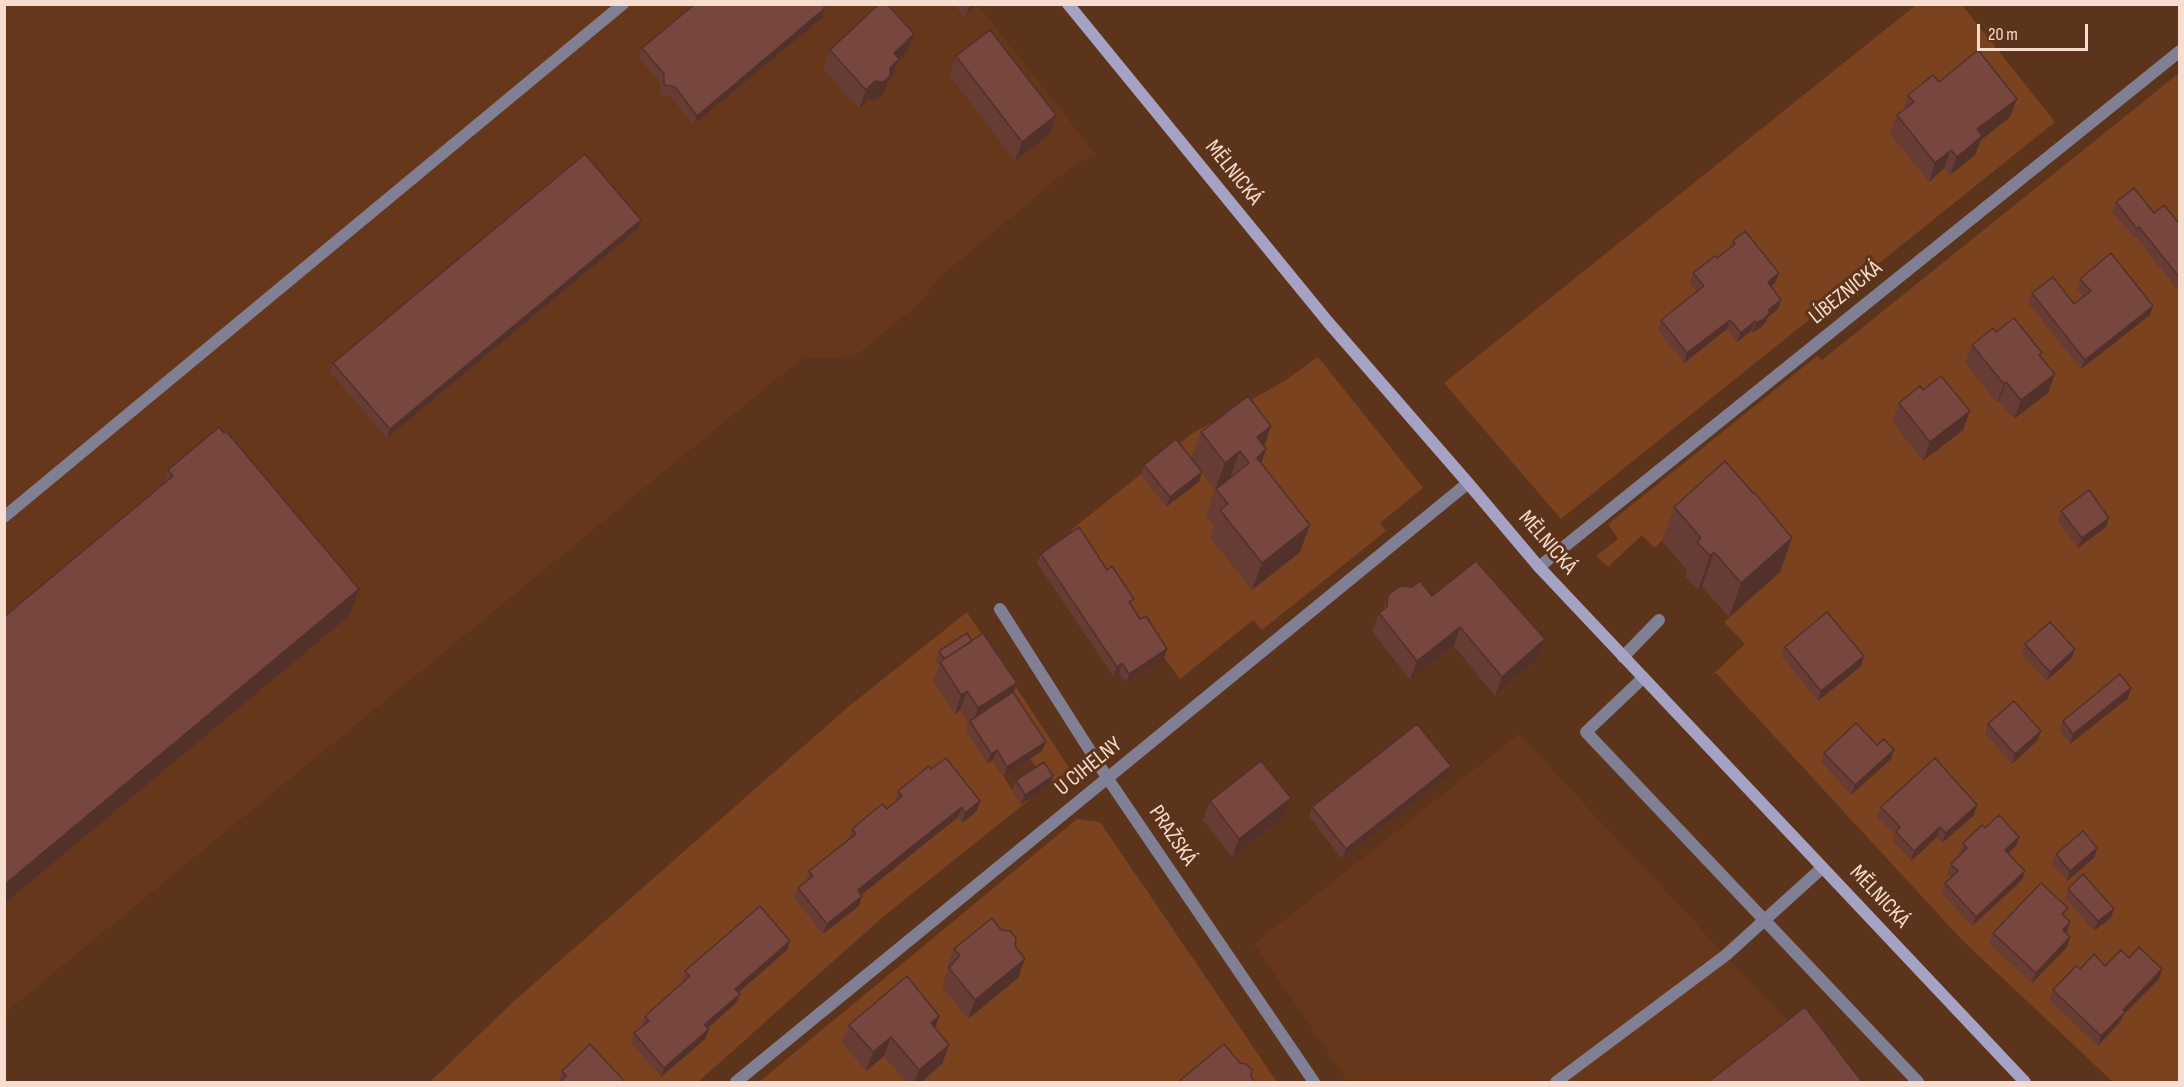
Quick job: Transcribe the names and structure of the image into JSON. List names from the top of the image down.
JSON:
{
  "streets": {
    "main road": ["MĚLNICKÁ"],
    "street": ["LÍBEZNICKÁ", "U CIHELNY", "PRAŽSKÁ"]
  },
  "crossings": [
    ["MĚLNICKÁ", "LÍBEZNICKÁ"],
    ["MĚLNICKÁ", "U CIHELNY"],
    ["U CIHELNY", "PRAŽSKÁ"]
  ],
  "scale_bar": "20 m"
}
